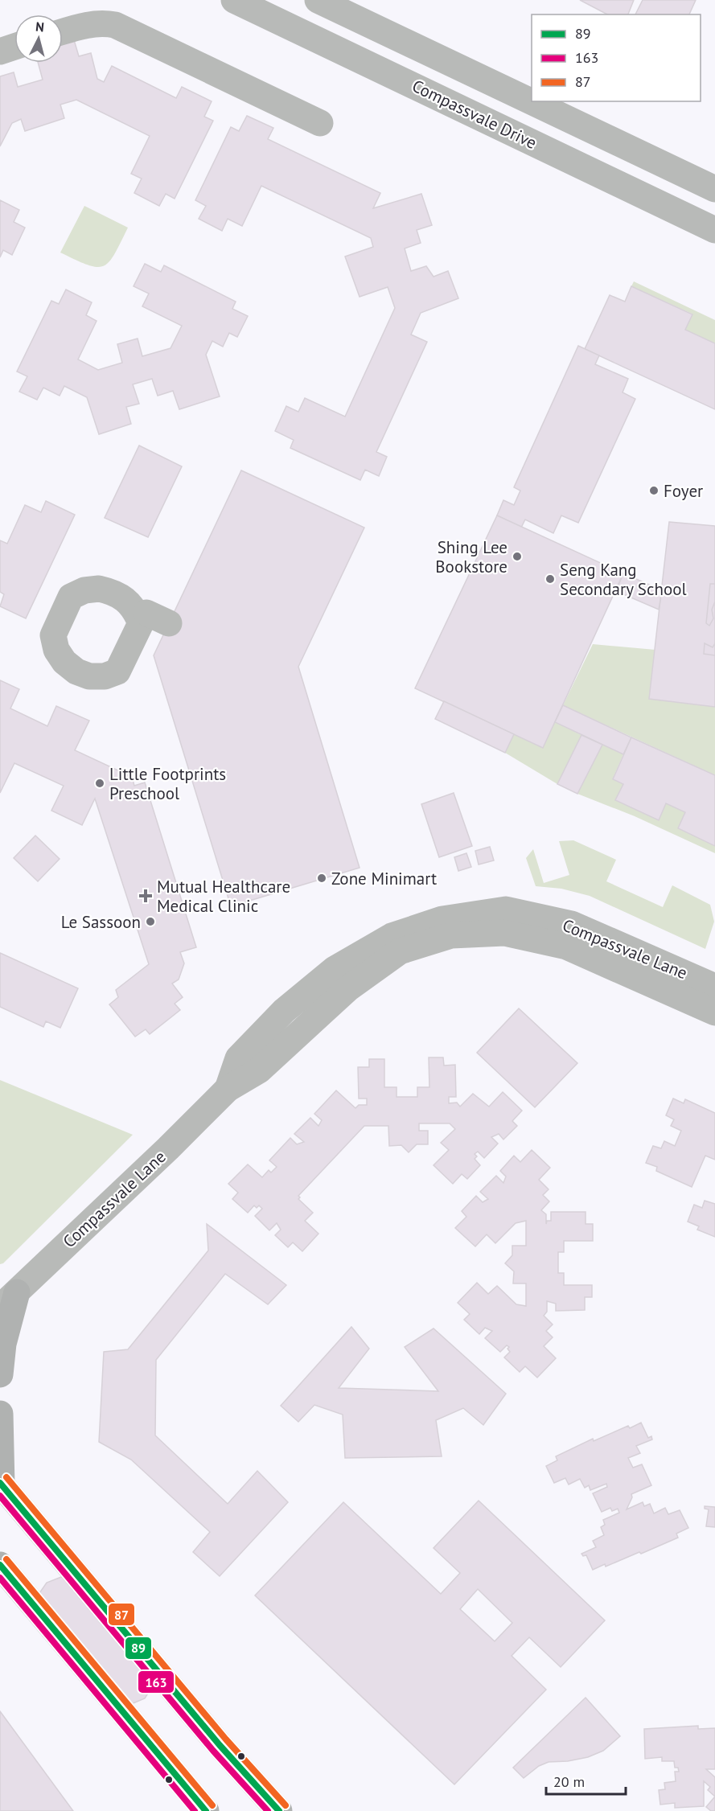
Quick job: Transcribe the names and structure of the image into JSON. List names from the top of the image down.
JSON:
{
  "streets": {
    "street": ["Compassvale Drive", "Compassvale Lane"]
  },
  "places": {
    "other": [
      "Foyer",
      "Shing Lee Bookstore",
      "Seng Kang Secondary School",
      "Little Footprints Preschool",
      "Zone Minimart",
      "Le Sassoon"
    ],
    "health": ["Mutual Healthcare Medical Clinic"]
  },
  "lines": ["transit line 87", "transit line 89", "transit line 163"],
  "legend": ["89", "163", "87"],
  "scale_bar": "20 m",
  "north": "top"
}
